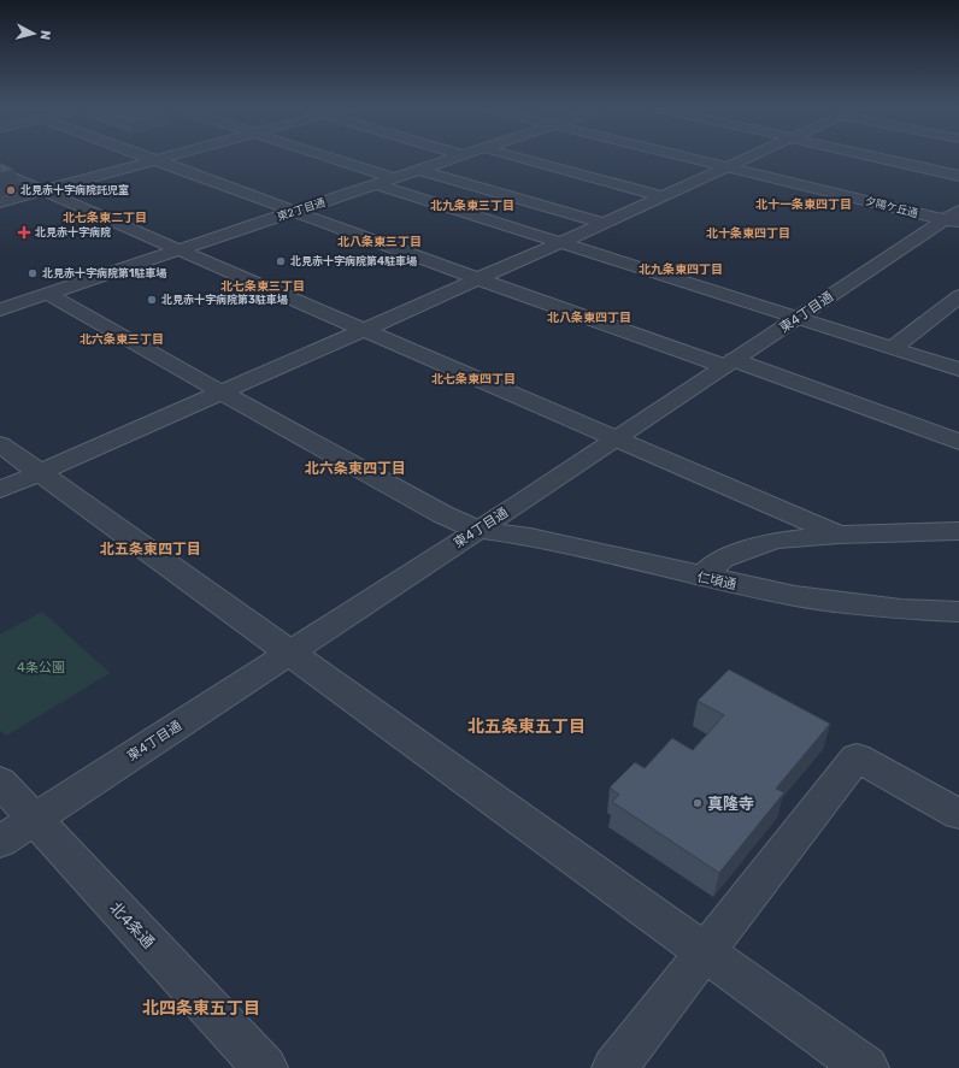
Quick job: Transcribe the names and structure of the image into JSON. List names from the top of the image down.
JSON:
{
  "streets": {
    "street": [
      "夕陽ケ丘通",
      "東2丁目通",
      "東4丁目通",
      "仁頃通",
      "北4条通"
    ]
  },
  "crossings": [
    ["夕陽ケ丘通", "東4丁目通"],
    ["東2丁目通", "仁頃通"],
    ["東4丁目通", "仁頃通"],
    ["東4丁目通", "北4条通"]
  ],
  "districts": [
    "北十一条東四丁目",
    "北九条東三丁目",
    "北七条東二丁目",
    "北十条東四丁目",
    "北八条東三丁目",
    "北九条東四丁目",
    "北七条東三丁目",
    "北八条東四丁目",
    "北六条東三丁目",
    "北七条東四丁目",
    "北六条東四丁目",
    "北五条東四丁目",
    "北五条東五丁目",
    "北四条東五丁目"
  ],
  "parks": ["4条公園"],
  "places": {
    "other": [
      "北見赤十字病院託児室",
      "北見赤十字病院第4駐車場",
      "北見赤十字病院第1駐車場",
      "北見赤十字病院第3駐車場",
      "真隆寺"
    ],
    "health": ["北見赤十字病院"]
  },
  "north": "right"
}
